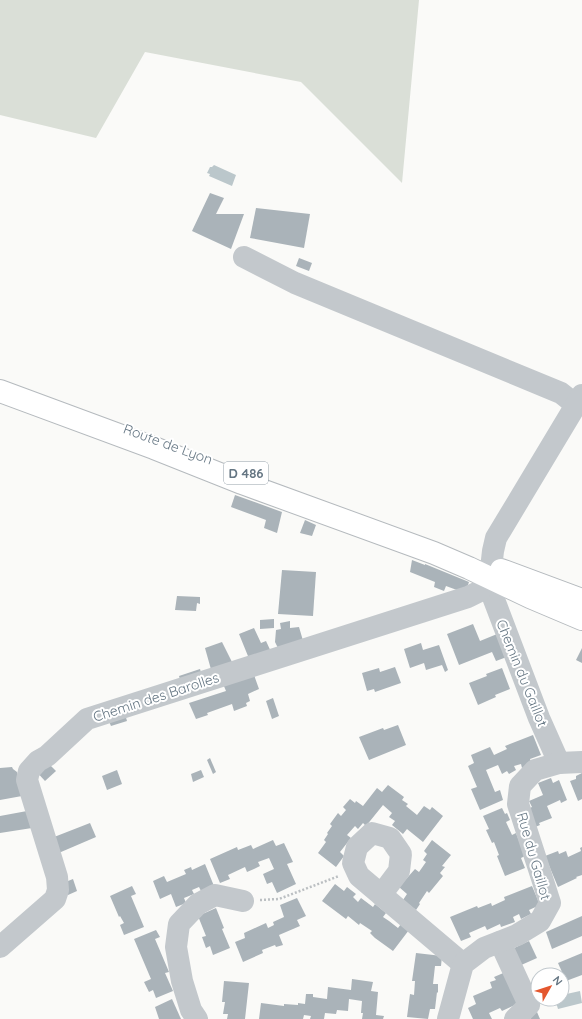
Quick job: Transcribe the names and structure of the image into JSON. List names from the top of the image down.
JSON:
{
  "streets": {
    "main road": ["Route de Lyon", "D 486"],
    "street": ["Chemin du Gaillot", "Chemin des Barolles", "Rue du Gaillot"]
  },
  "crossings": [
    ["Route de Lyon", "D 486"],
    ["Route de Lyon", "Chemin du Gaillot"],
    ["Route de Lyon", "Chemin des Barolles"],
    ["D 486", "Chemin du Gaillot"],
    ["D 486", "Chemin des Barolles"],
    ["Chemin du Gaillot", "Chemin des Barolles"],
    ["Chemin du Gaillot", "Rue du Gaillot"]
  ],
  "north": "top right"
}
